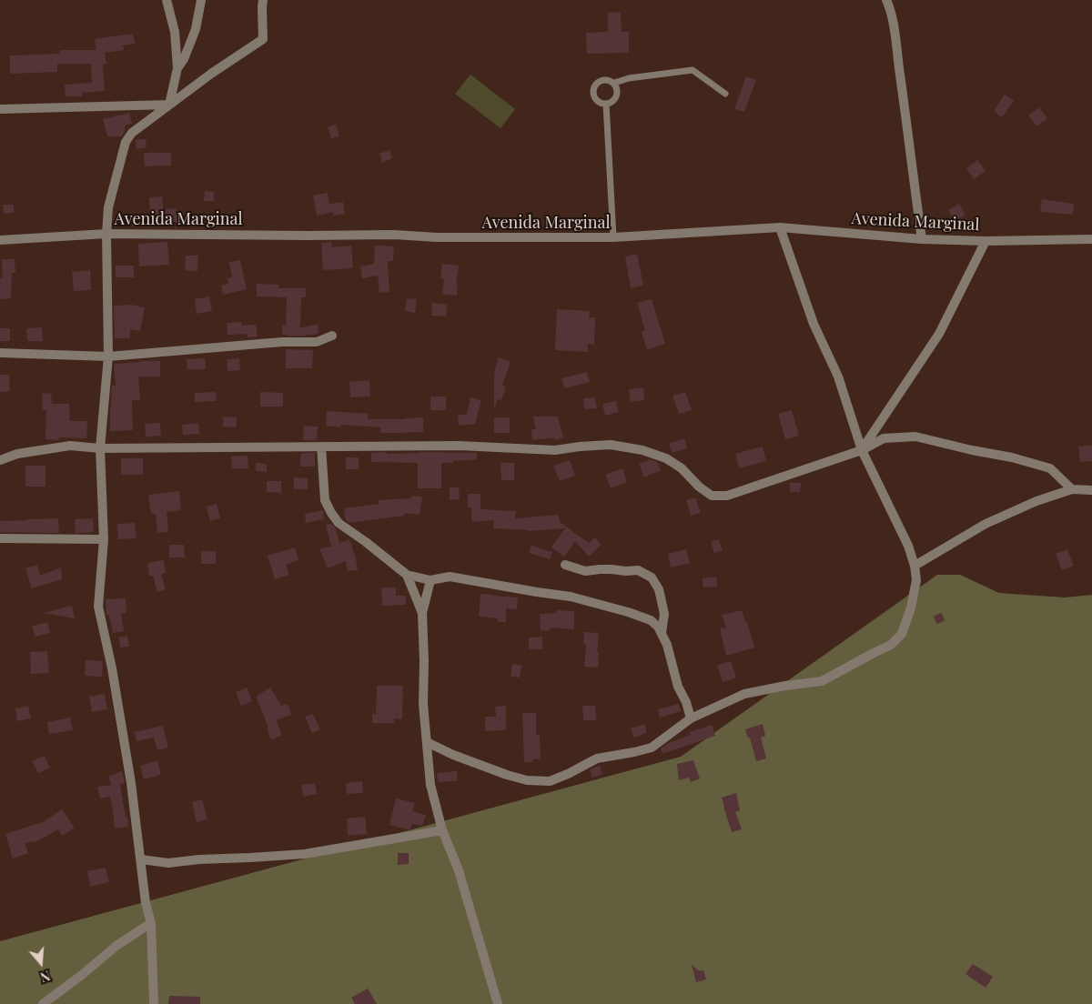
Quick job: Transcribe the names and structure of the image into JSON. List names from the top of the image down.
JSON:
{
  "streets": {
    "street": ["Avenida Marginal"]
  },
  "north": "bottom"
}
